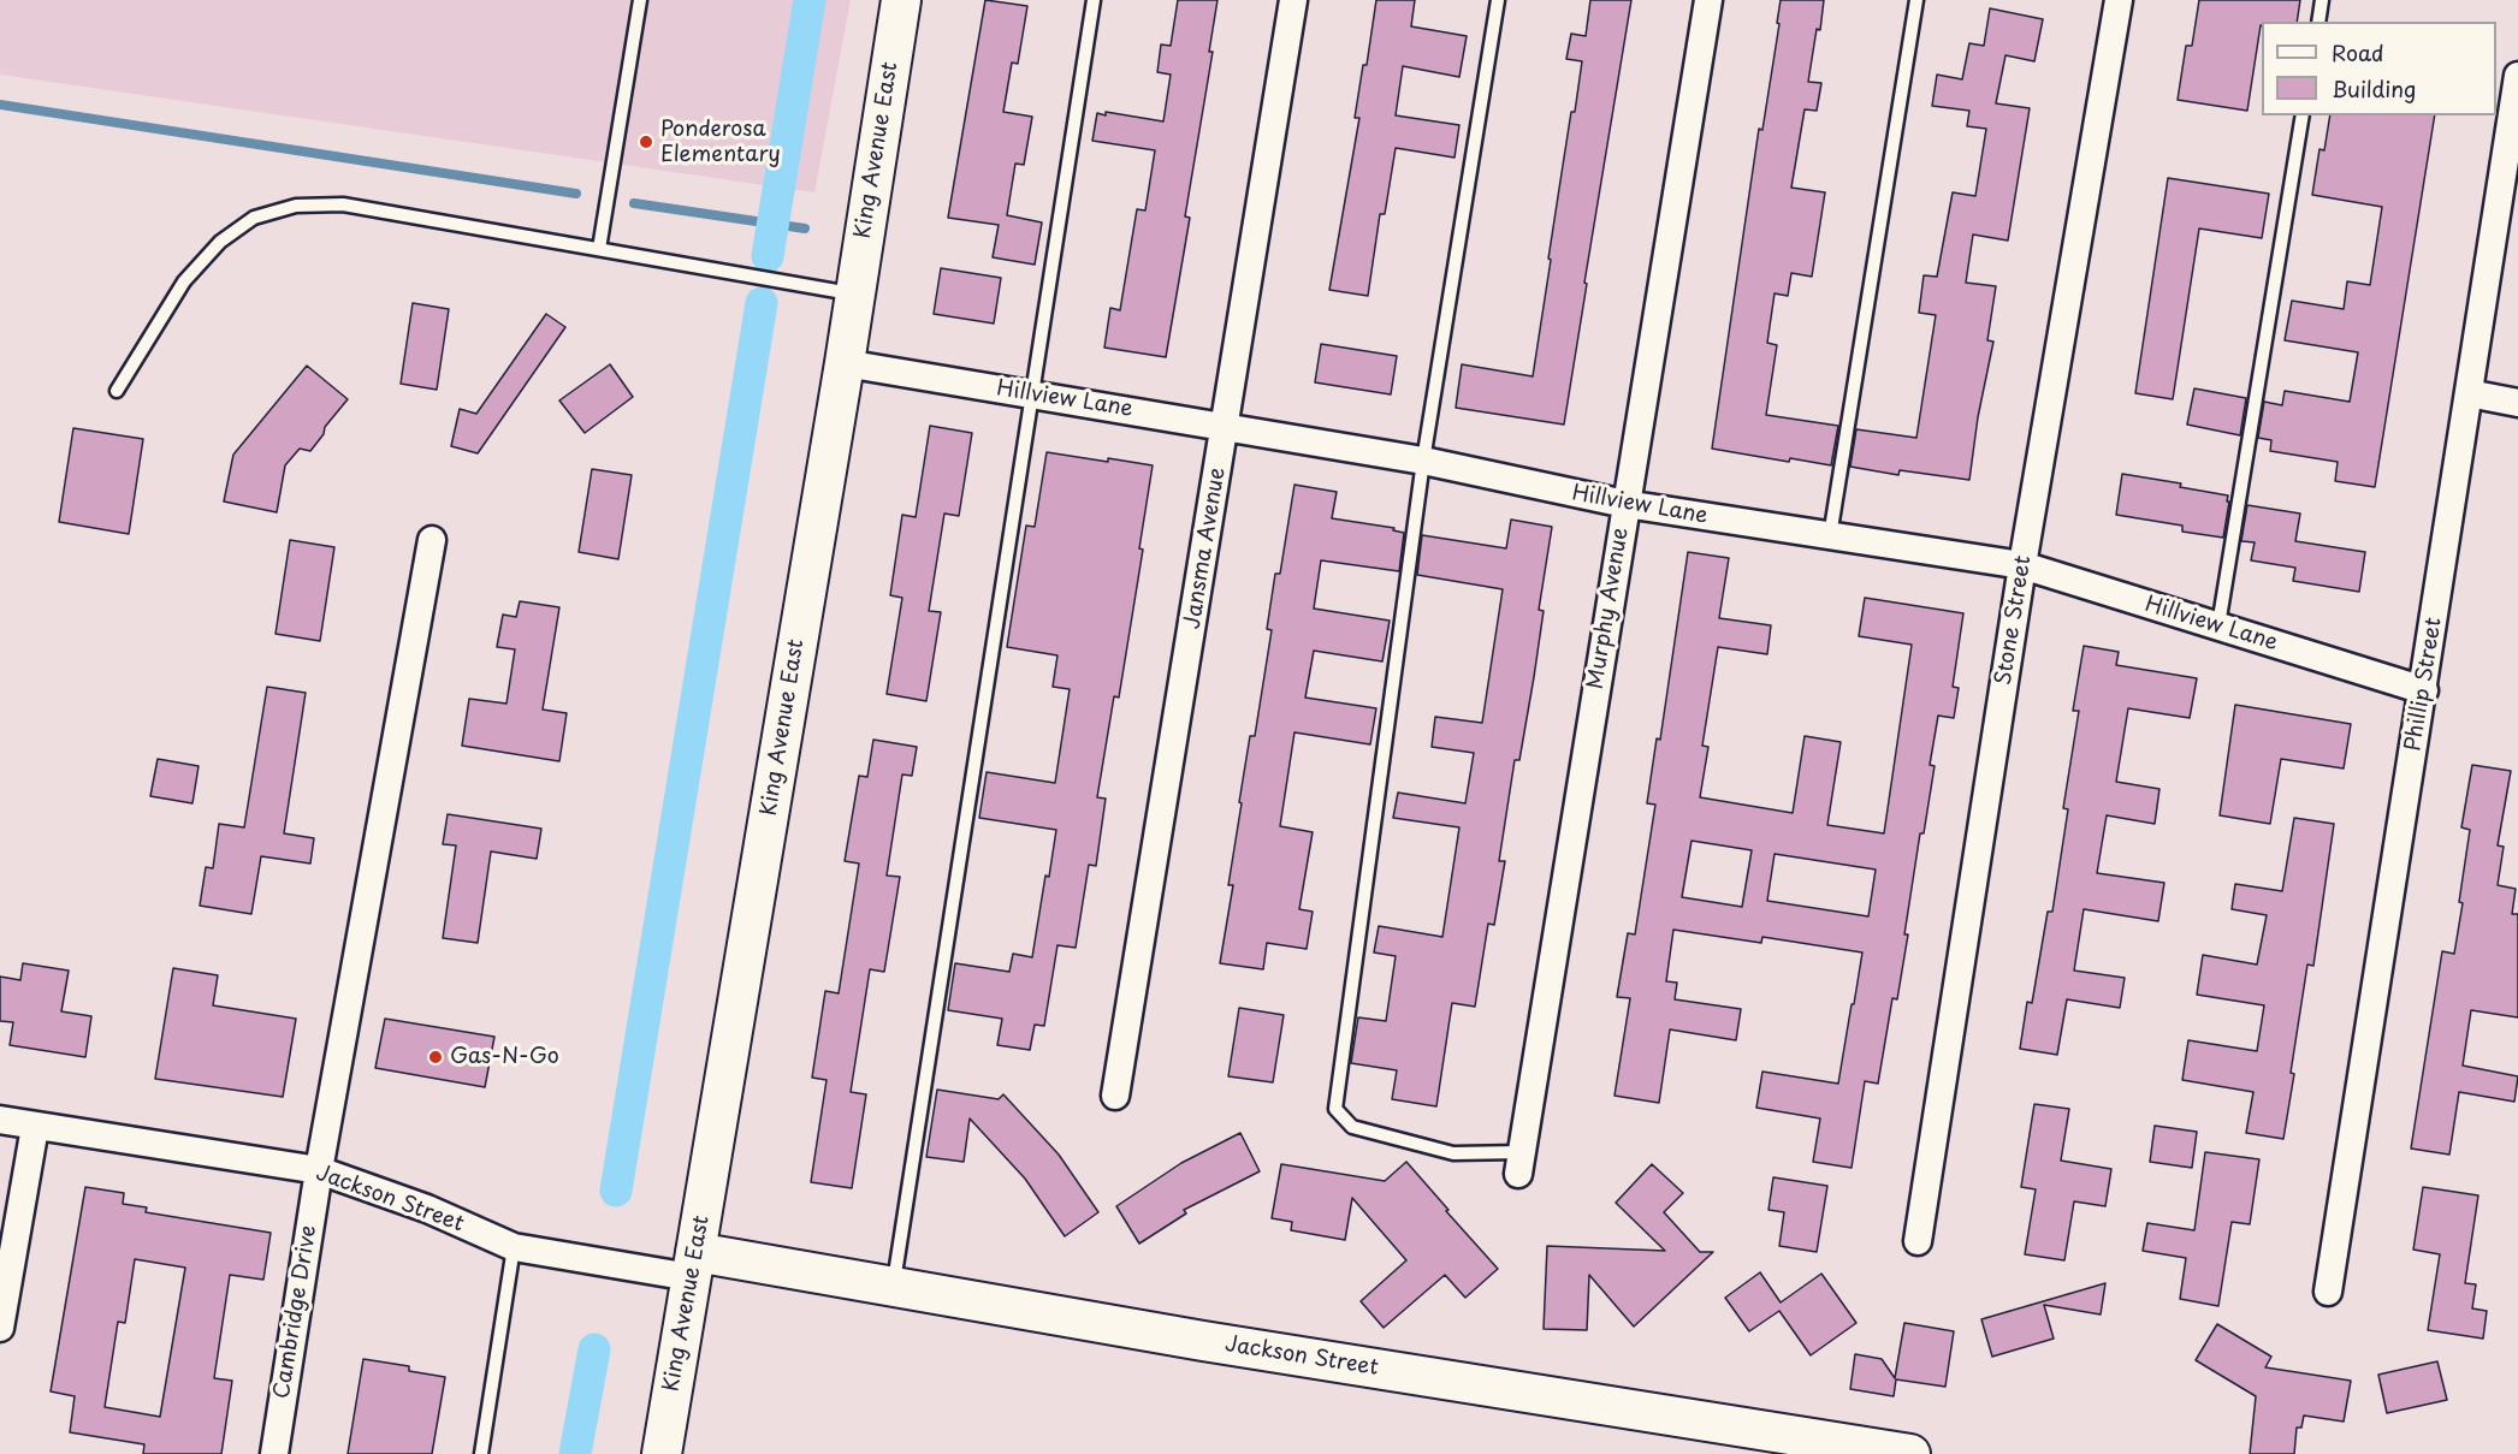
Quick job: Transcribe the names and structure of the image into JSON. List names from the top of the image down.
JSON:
{
  "streets": {
    "main road": ["King Avenue East", "Jackson Street"],
    "street": [
      "Hillview Lane",
      "Jansma Avenue",
      "Murphy Avenue",
      "Stone Street",
      "Phillip Street",
      "Cambridge Drive"
    ]
  },
  "crossings": [
    ["King Avenue East", "Hillview Lane"],
    ["King Avenue East", "Jackson Street"],
    ["Hillview Lane", "Jansma Avenue"],
    ["Hillview Lane", "Murphy Avenue"],
    ["Hillview Lane", "Stone Street"],
    ["Hillview Lane", "Phillip Street"],
    ["Jackson Street", "Cambridge Drive"]
  ],
  "places": ["Ponderosa Elementary", "Gas-N-Go"],
  "legend": ["Road", "Building"]
}
